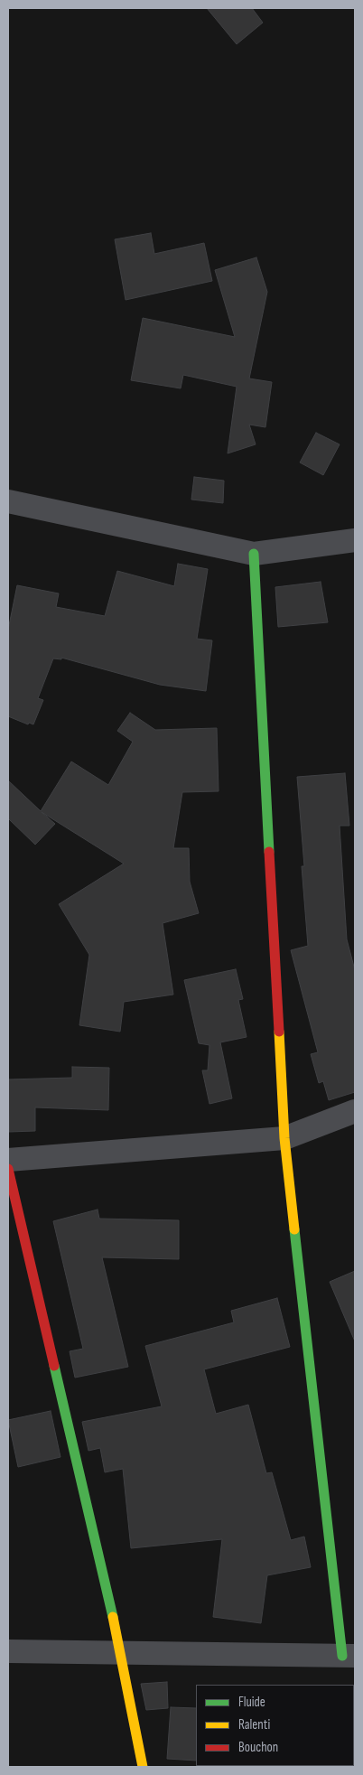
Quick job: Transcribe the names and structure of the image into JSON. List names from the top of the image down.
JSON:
{
  "legend": ["Fluide", "Ralenti", "Bouchon"]
}
